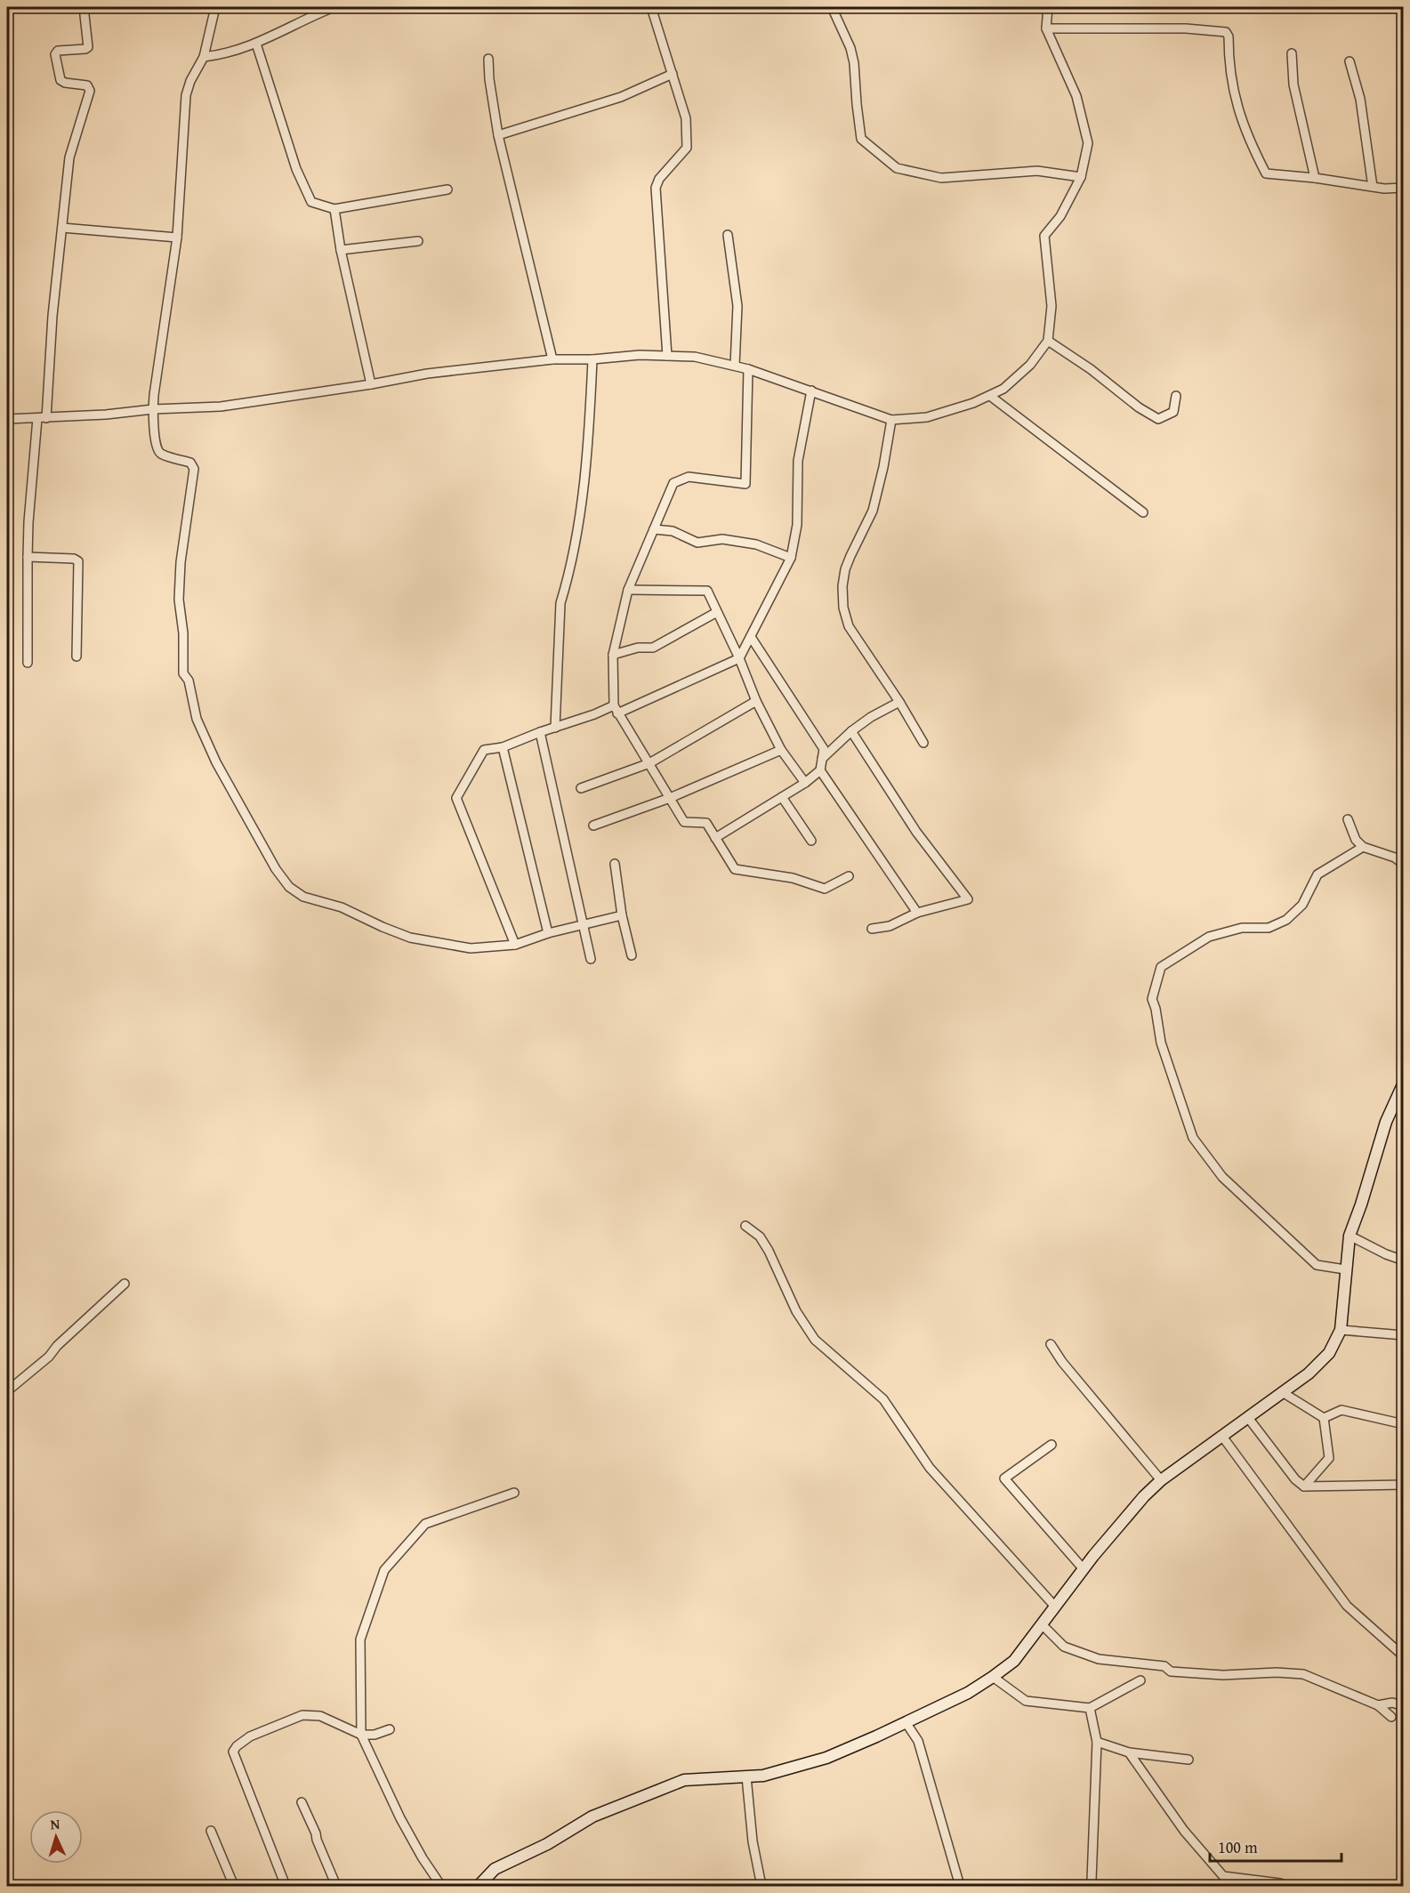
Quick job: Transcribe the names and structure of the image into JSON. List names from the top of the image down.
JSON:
{
  "scale_bar": "100 m",
  "north": "top"
}
